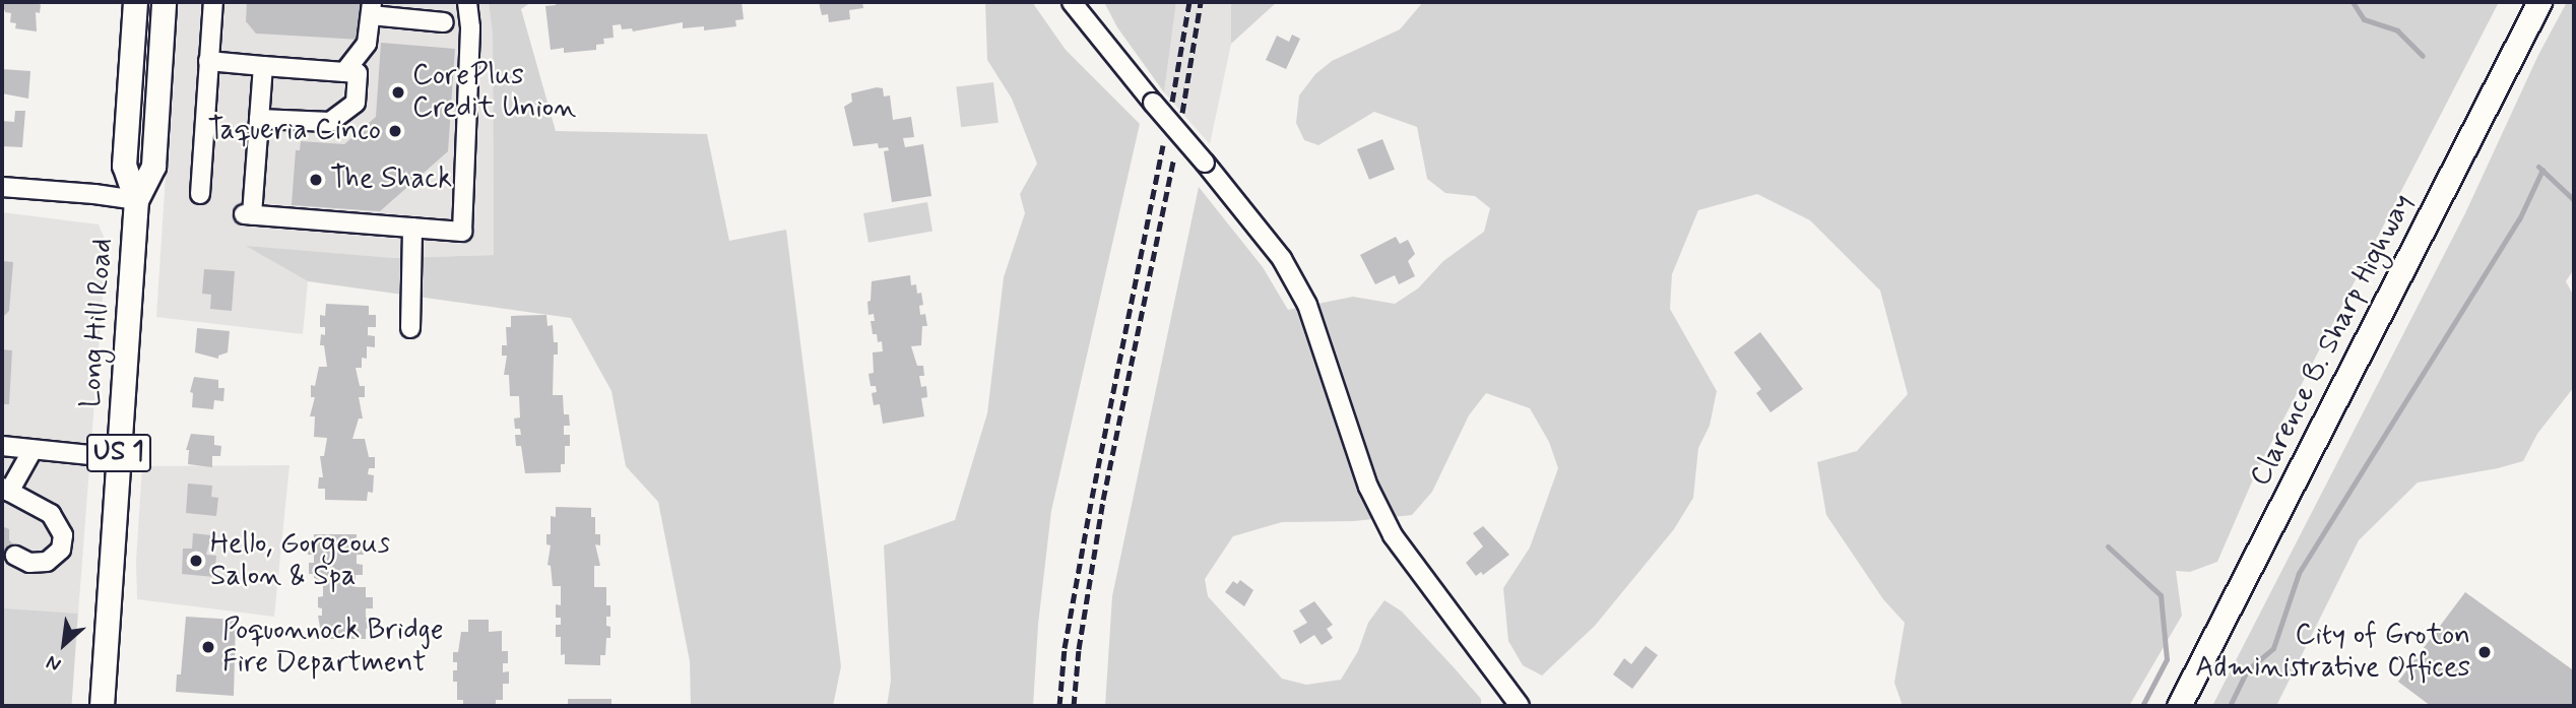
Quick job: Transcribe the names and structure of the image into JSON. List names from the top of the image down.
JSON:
{
  "streets": {
    "main road": ["Long Hill Road", "Clarence B. Sharp Highway", "US 1"]
  },
  "places": [
    "CorePlus Credit Union",
    "Taqueria Cinco",
    "The Shack",
    "Hello, Gorgeous Salon & Spa",
    "Poquonnock Bridge Fire Department",
    "City of Groton Administrative Offices"
  ],
  "north": "bottom left"
}
